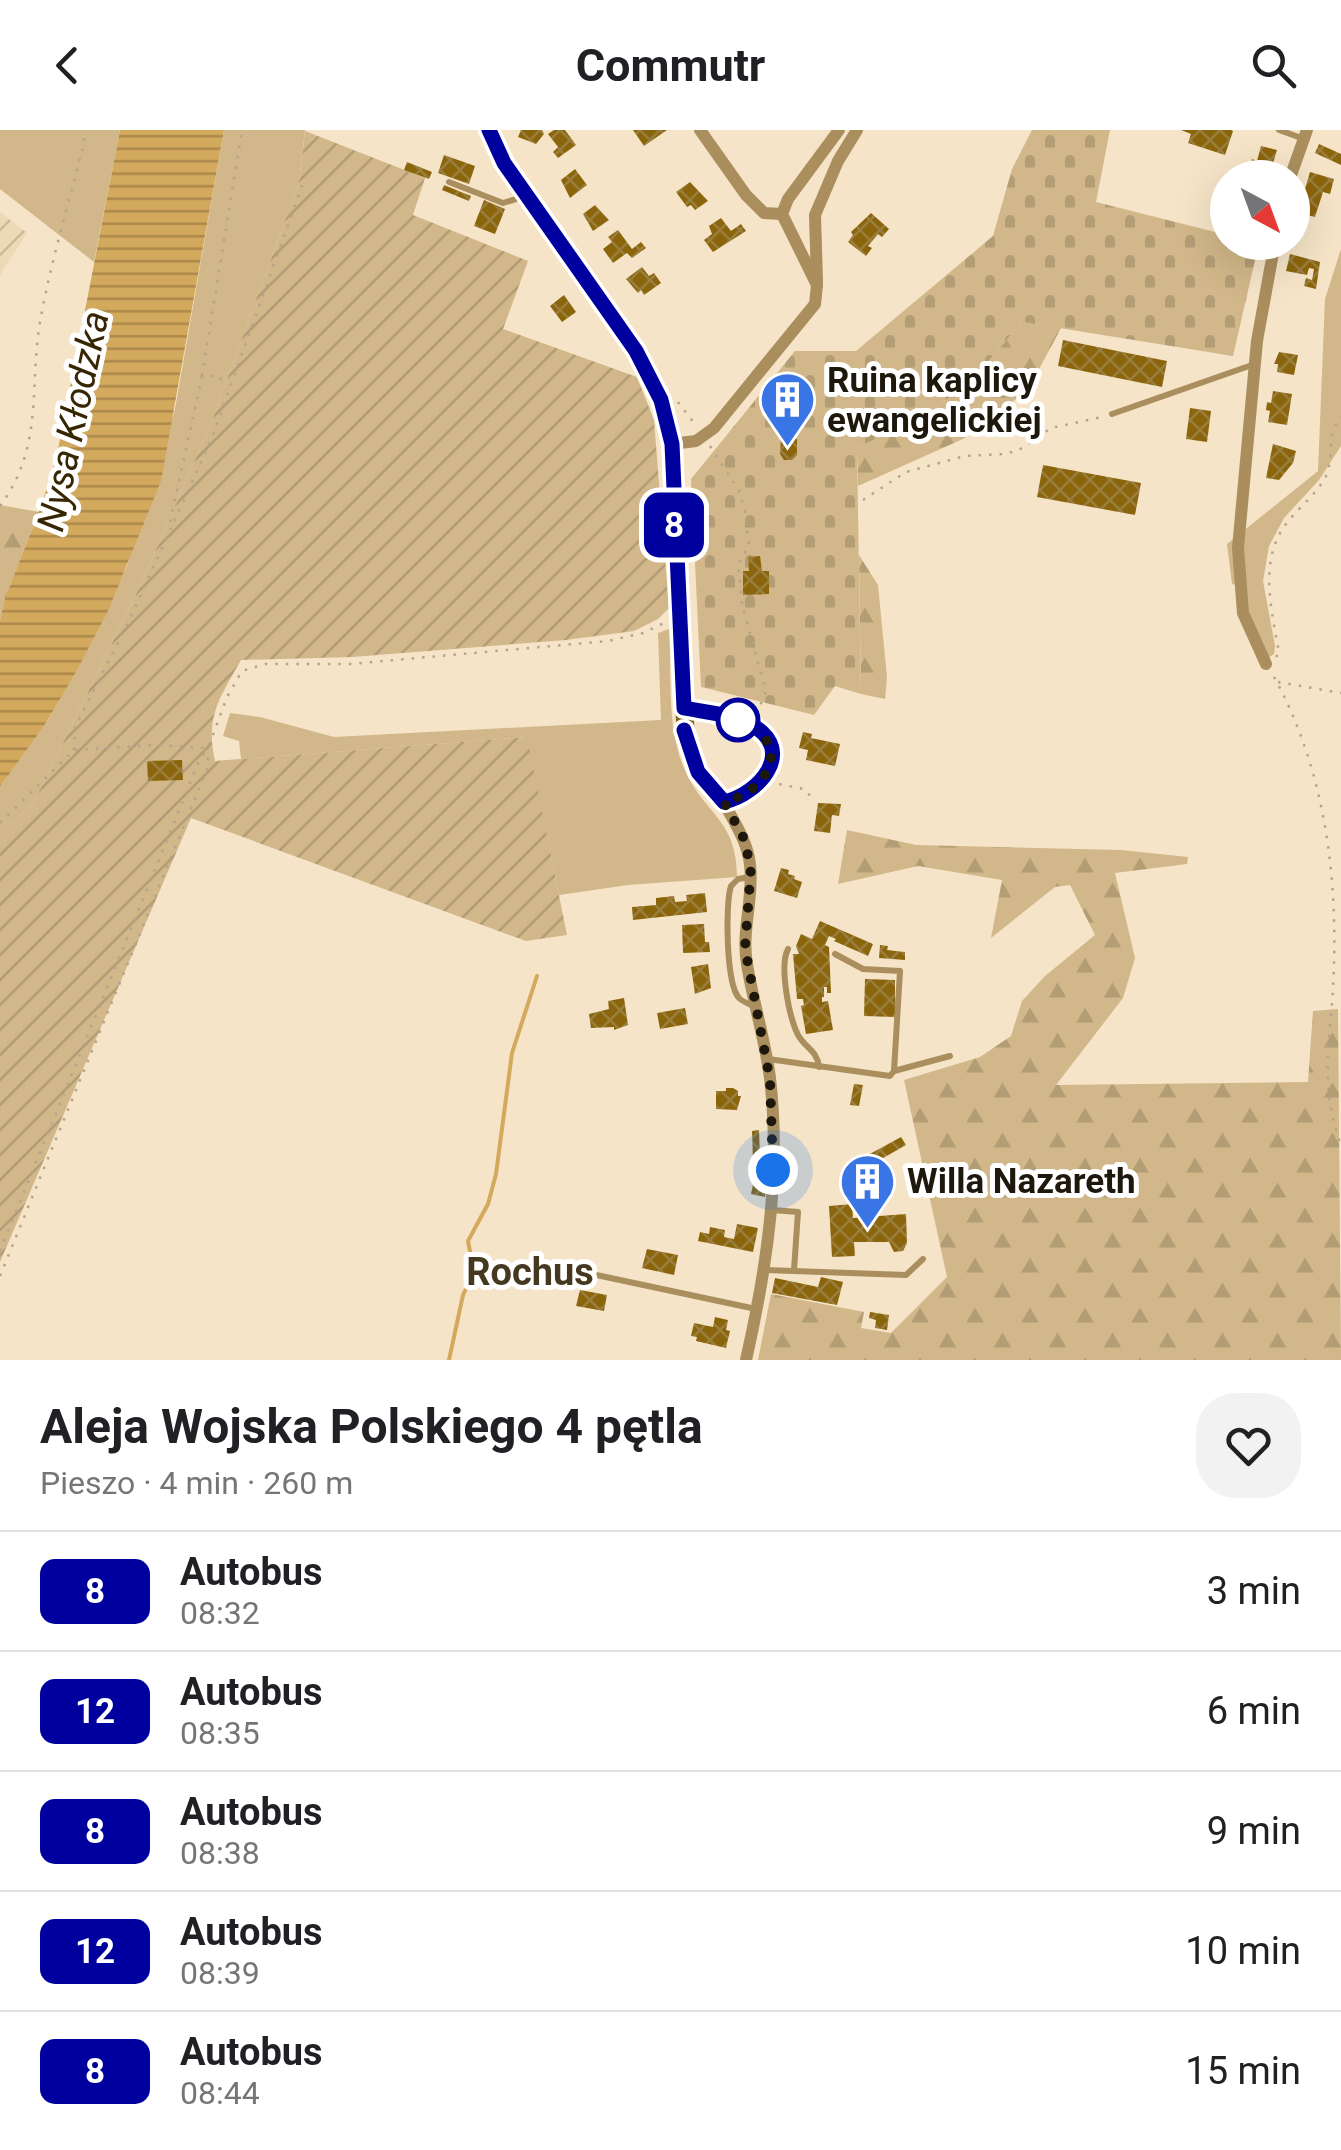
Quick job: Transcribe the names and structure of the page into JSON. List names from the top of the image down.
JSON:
{
  "districts": ["Rochus"],
  "water": ["Nysa Kłodzka"],
  "places": {
    "building": ["Ruina kaplicy ewangelickiej", "Willa Nazareth"]
  },
  "lines": ["bus line 8"],
  "north": "bottom right",
  "page": {
    "header": "Commutr",
    "on_map": "8",
    "heading": ["Aleja Wojska Polskiego 4 pętla", "Pieszo · 4 min · 260 m"],
    "list": [
      {
        "mark": "8",
        "name": "Autobus",
        "note": "08:32",
        "value": "3 min"
      },
      {
        "mark": "12",
        "name": "Autobus",
        "note": "08:35",
        "value": "6 min"
      },
      {
        "mark": "8",
        "name": "Autobus",
        "note": "08:38",
        "value": "9 min"
      },
      {
        "mark": "12",
        "name": "Autobus",
        "note": "08:39",
        "value": "10 min"
      },
      {
        "mark": "8",
        "name": "Autobus",
        "note": "08:44",
        "value": "15 min"
      }
    ]
  }
}
